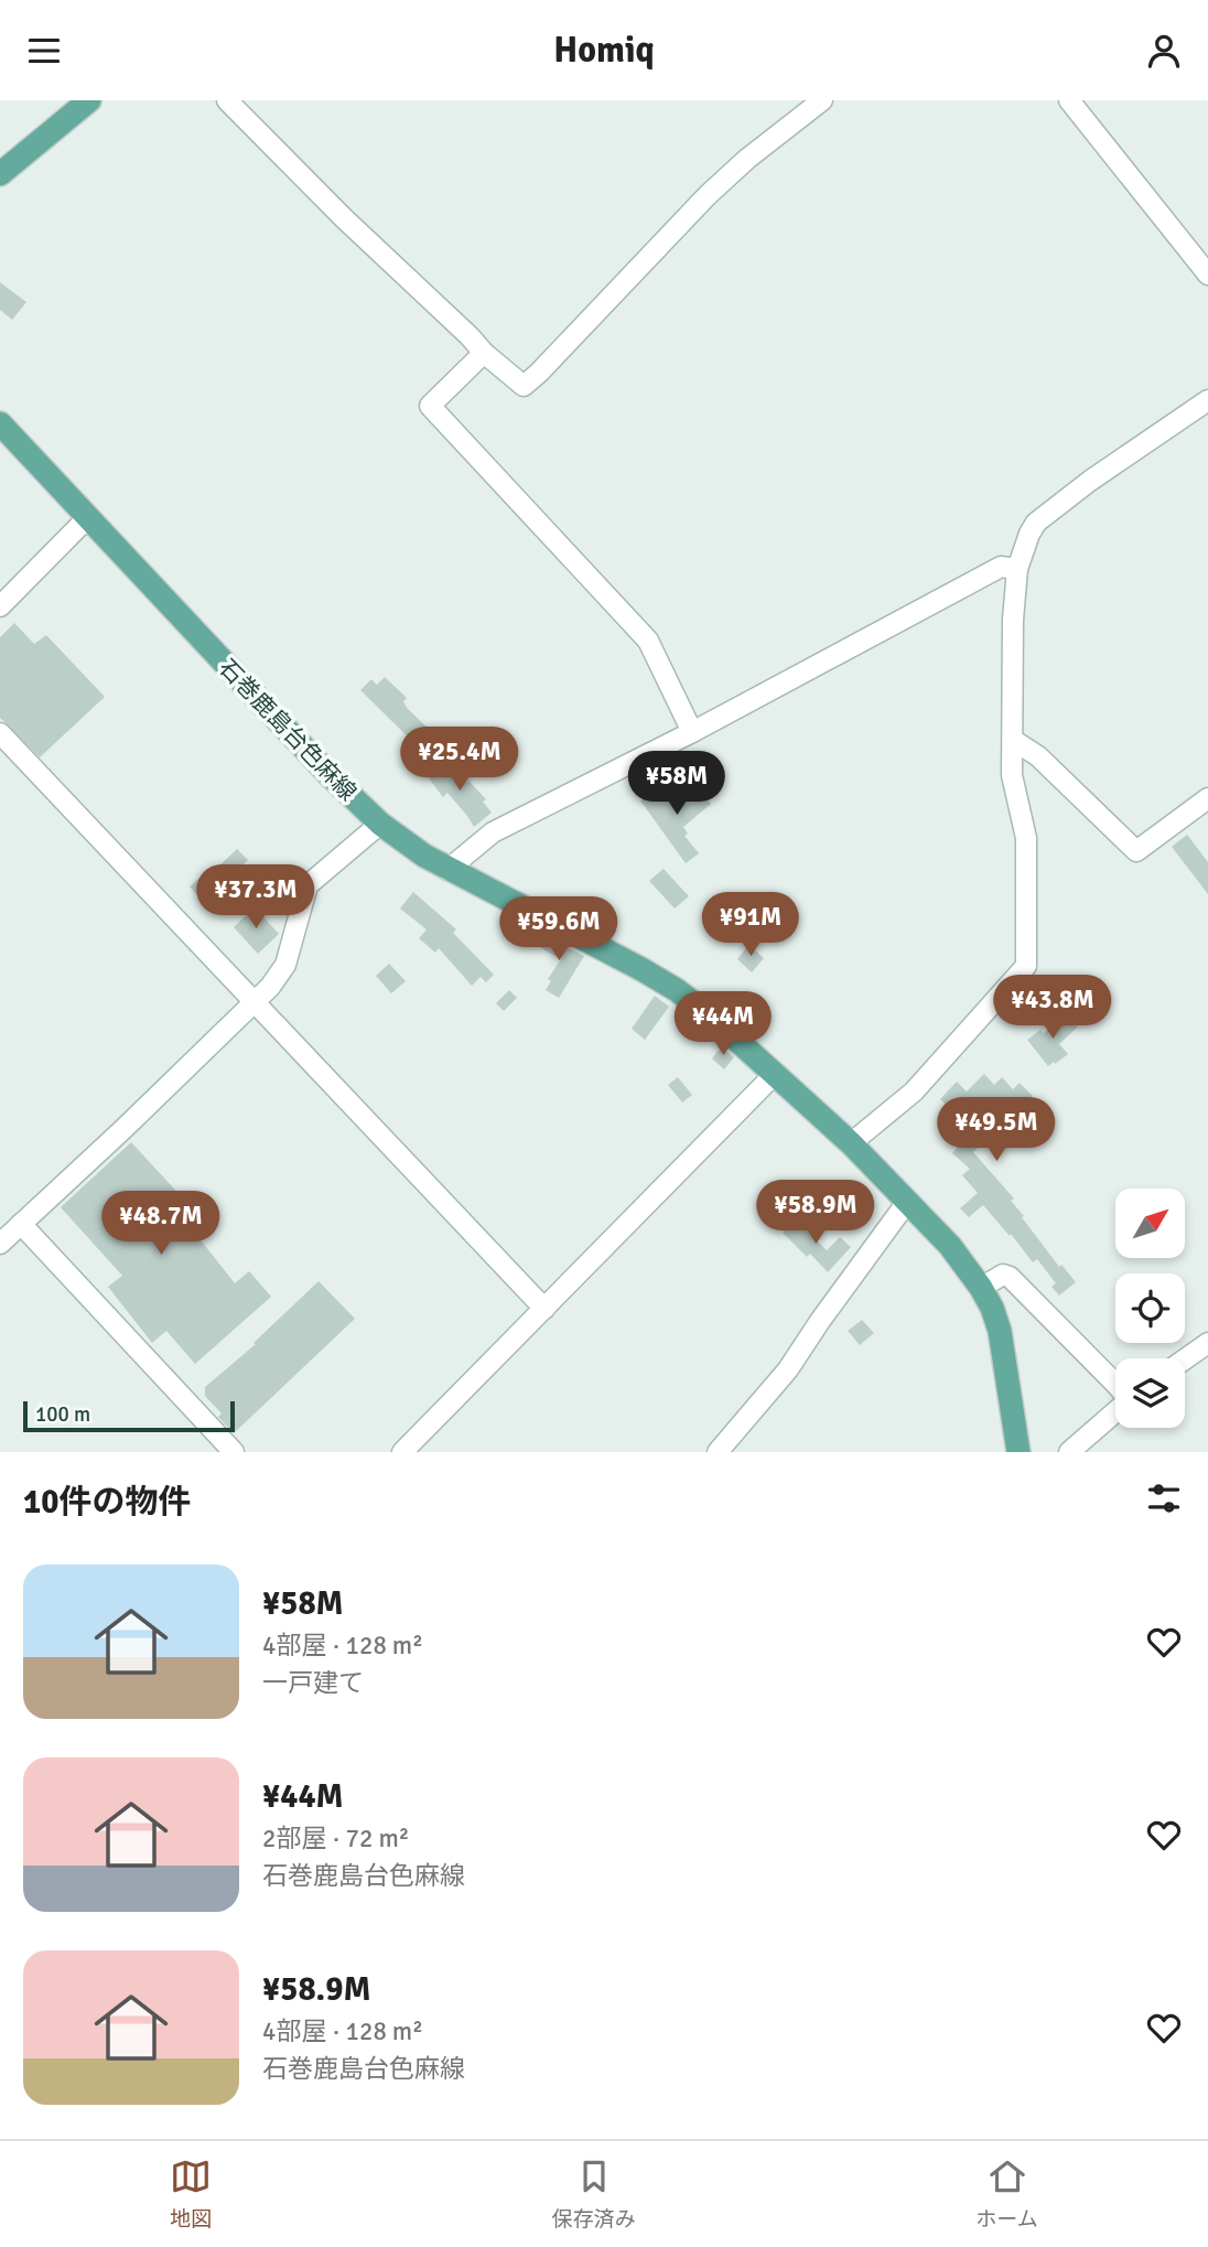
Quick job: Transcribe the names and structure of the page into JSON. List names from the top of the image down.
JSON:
{
  "streets": {
    "main road": ["石巻鹿島台色麻線"]
  },
  "scale_bar": "100 m",
  "north": "top right",
  "page": {
    "header": "Homiq",
    "price": [
      "¥25.4M",
      "¥58M",
      "¥37.3M",
      "¥91M",
      "¥59.6M",
      "¥43.8M",
      "¥44M",
      "¥49.5M",
      "¥58.9M",
      "¥48.7M"
    ],
    "scale": "100 m",
    "heading": "10件の物件",
    "list": [
      {
        "name": "¥58M",
        "note": "4部屋 · 128 m² · 一戸建て"
      },
      {
        "name": "¥44M",
        "note": "2部屋 · 72 m² · 石巻鹿島台色麻線"
      },
      {
        "name": "¥58.9M",
        "note": "4部屋 · 128 m² · 石巻鹿島台色麻線"
      }
    ],
    "tabs": ["地図", "保存済み", "ホーム"]
  }
}
